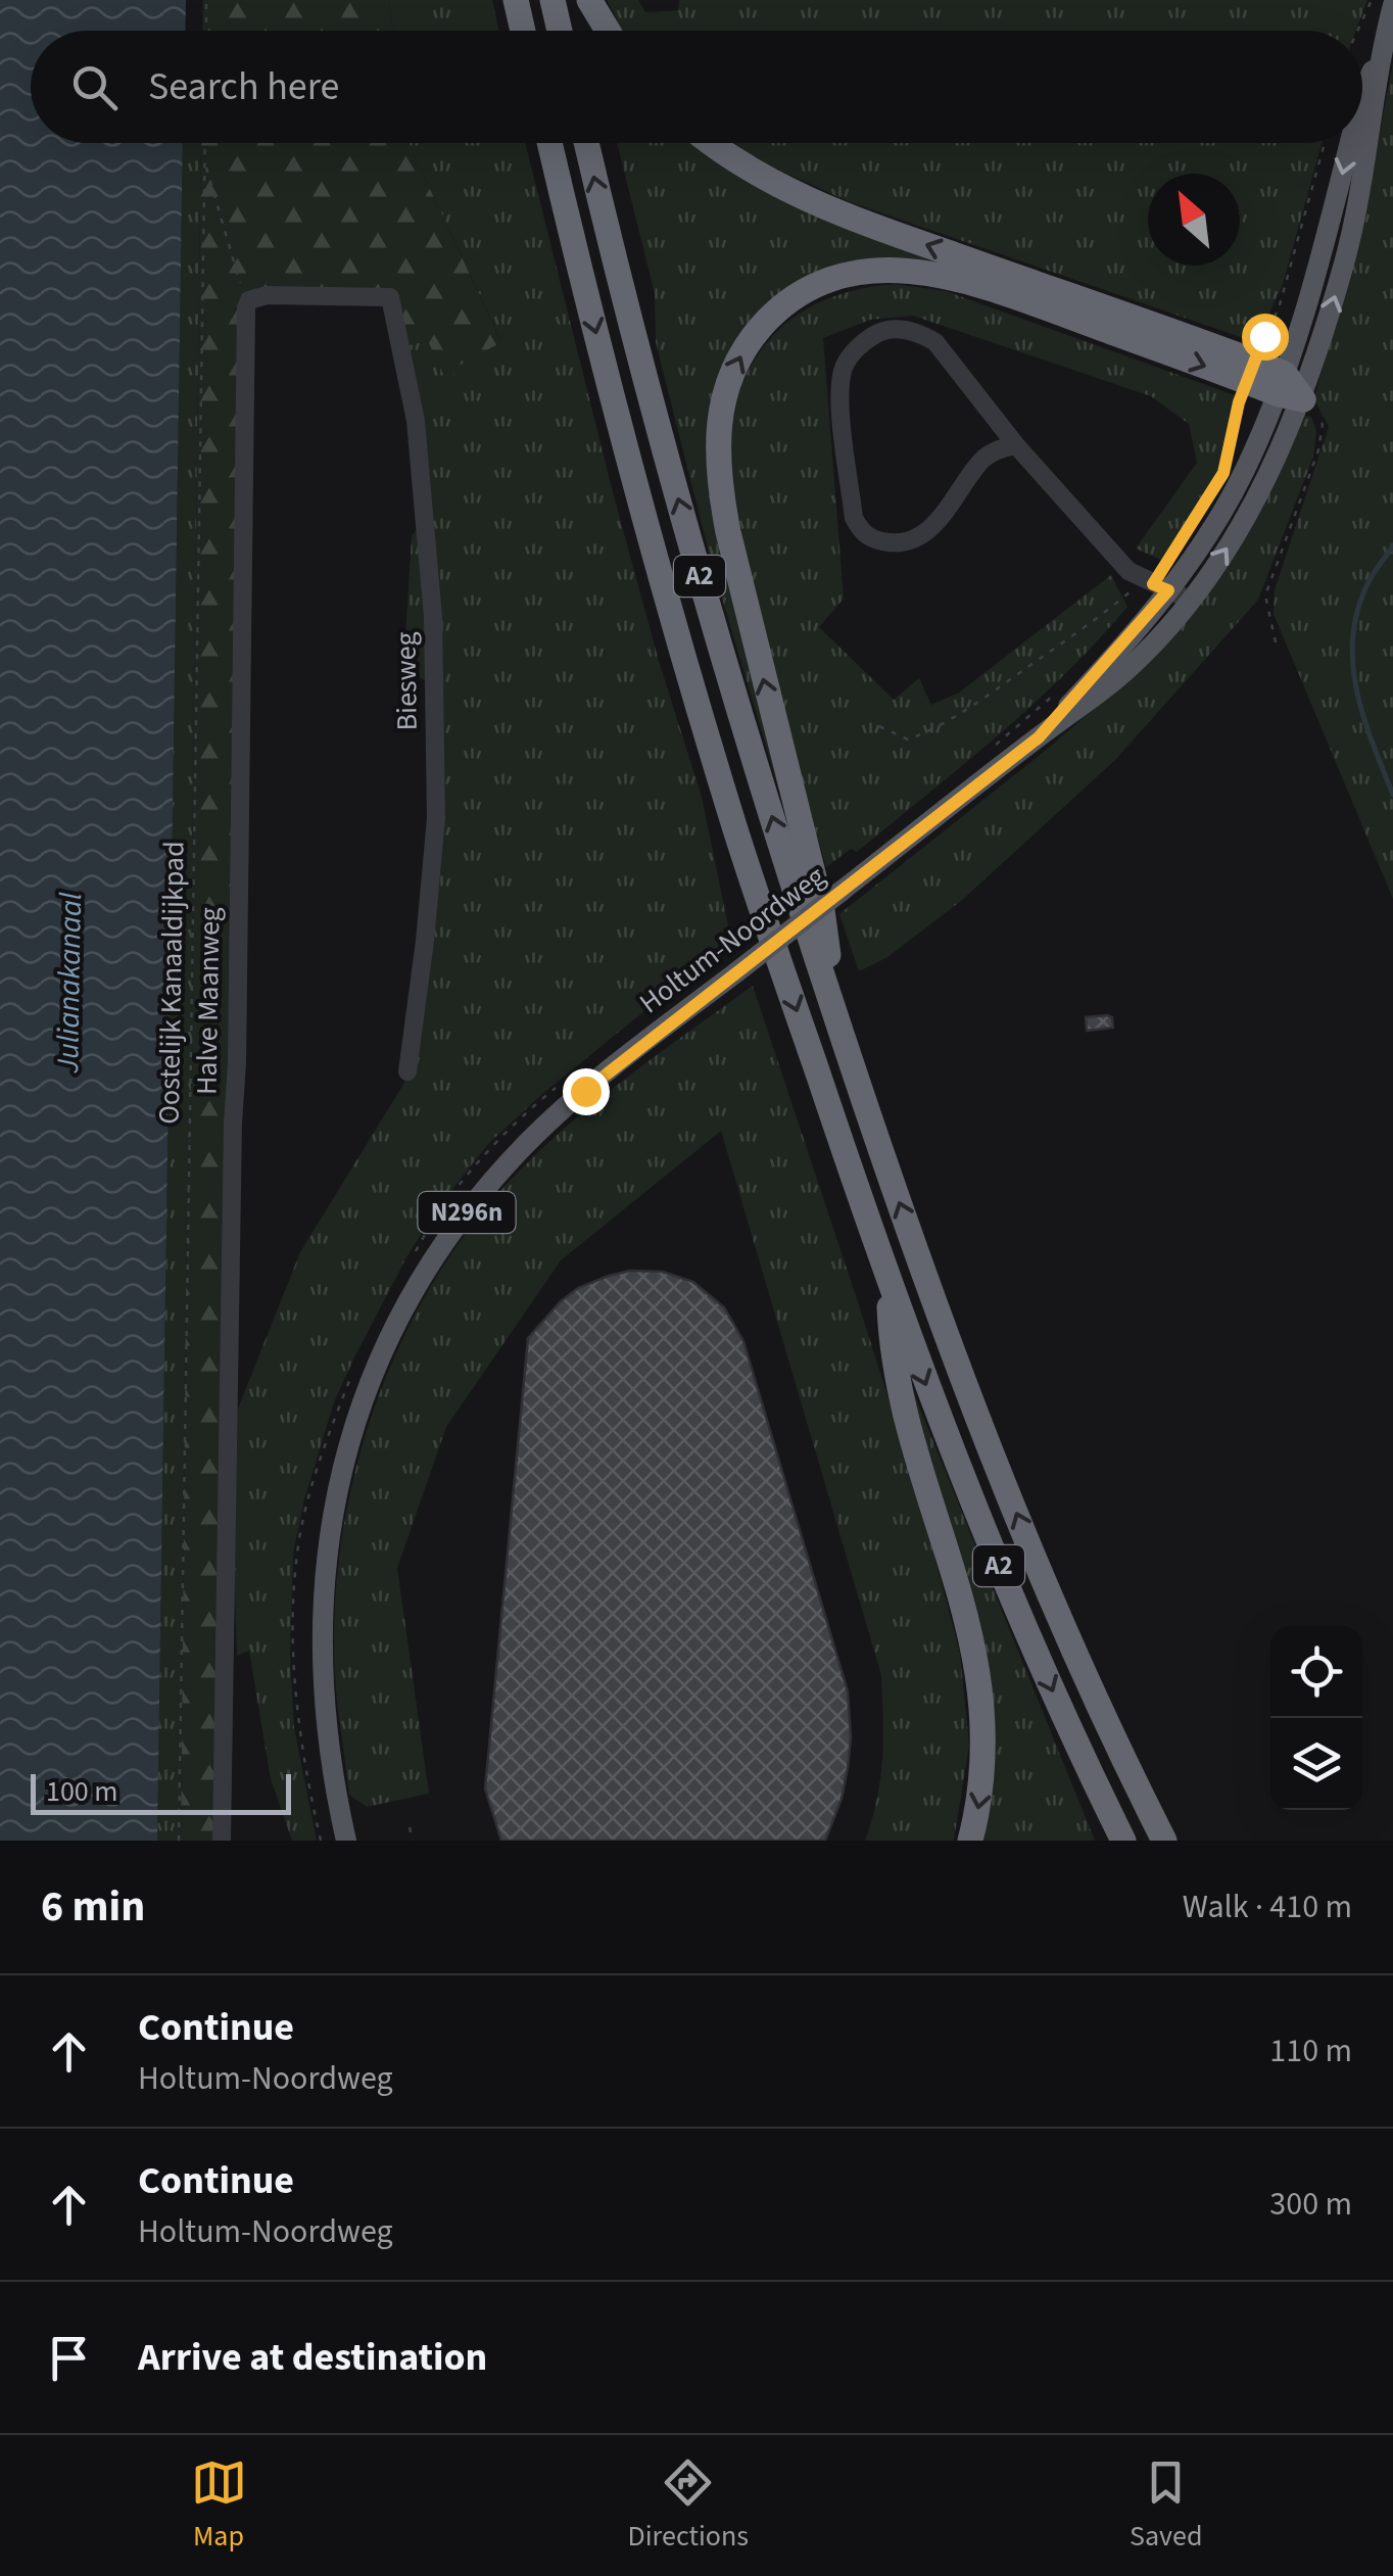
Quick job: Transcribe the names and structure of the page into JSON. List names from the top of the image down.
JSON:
{
  "streets": {
    "highway": ["A2"],
    "main road": ["Holtum-Noordweg", "N296n"],
    "street": ["Biesweg", "Halve Maanweg"],
    "path": ["Oostelijk Kanaaldijkpad"]
  },
  "crossings": [
    ["A2", "Holtum-Noordweg"],
    ["Biesweg", "Halve Maanweg"]
  ],
  "water": ["Julianakanaal"],
  "scale_bar": "100 m",
  "north": "top left",
  "page": {
    "search": "Search here",
    "scale": "100 m",
    "heading": ["6 min", "Walk · 410 m"],
    "list": [
      ["Continue", "Holtum-Noordweg", "110 m"],
      ["Continue", "Holtum-Noordweg", "300 m"],
      "Arrive at destination"
    ],
    "nav": ["Map", "Directions", "Saved"]
  }
}
